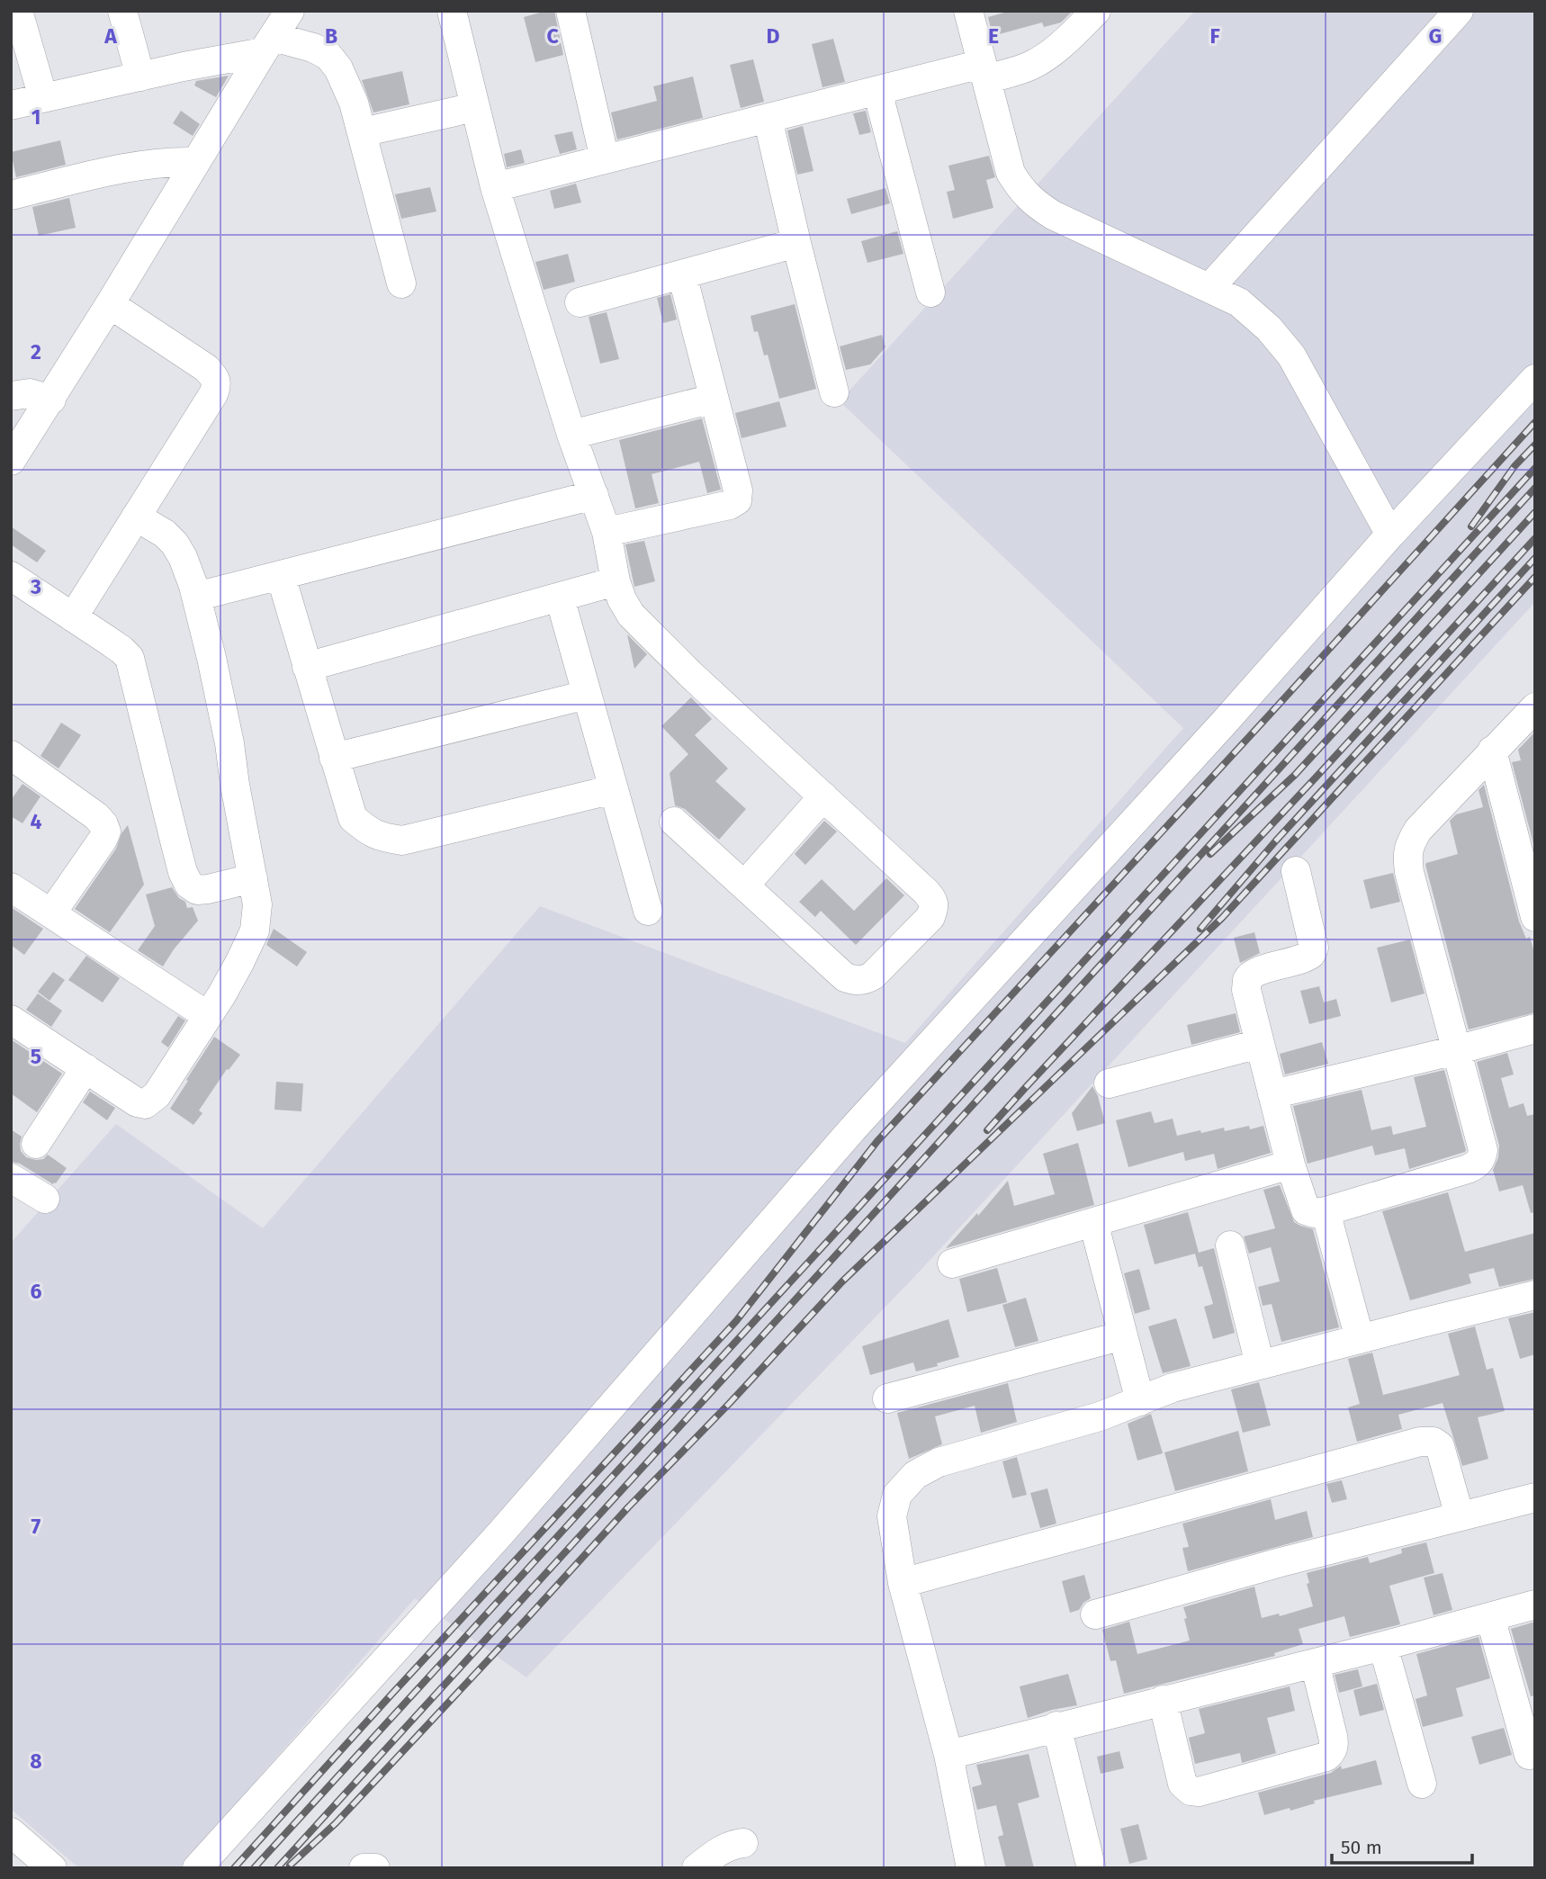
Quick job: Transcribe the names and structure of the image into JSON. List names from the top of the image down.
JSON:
{
  "scale_bar": "50 m",
  "grid": {
    "columns": [
      "A",
      "B",
      "C",
      "D",
      "E",
      "F",
      "G"
    ],
    "rows": [
      "1",
      "2",
      "3",
      "4",
      "5",
      "6",
      "7",
      "8"
    ]
  }
}
